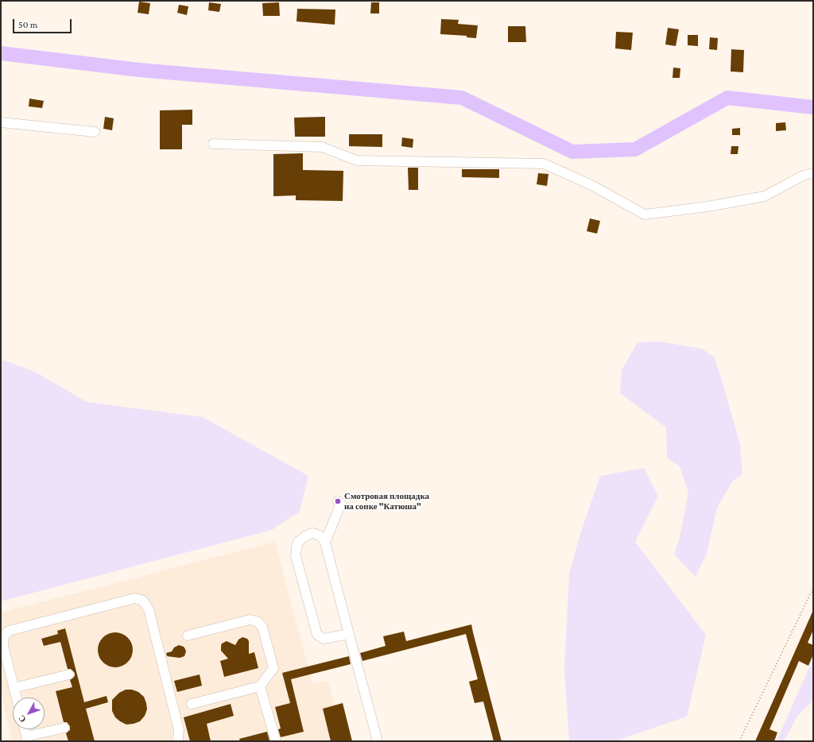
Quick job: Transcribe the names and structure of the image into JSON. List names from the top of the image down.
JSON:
{
  "places": ["Смотровая площадка на сопке \"Катюша\""],
  "scale_bar": "50 m",
  "north": "bottom left"
}
